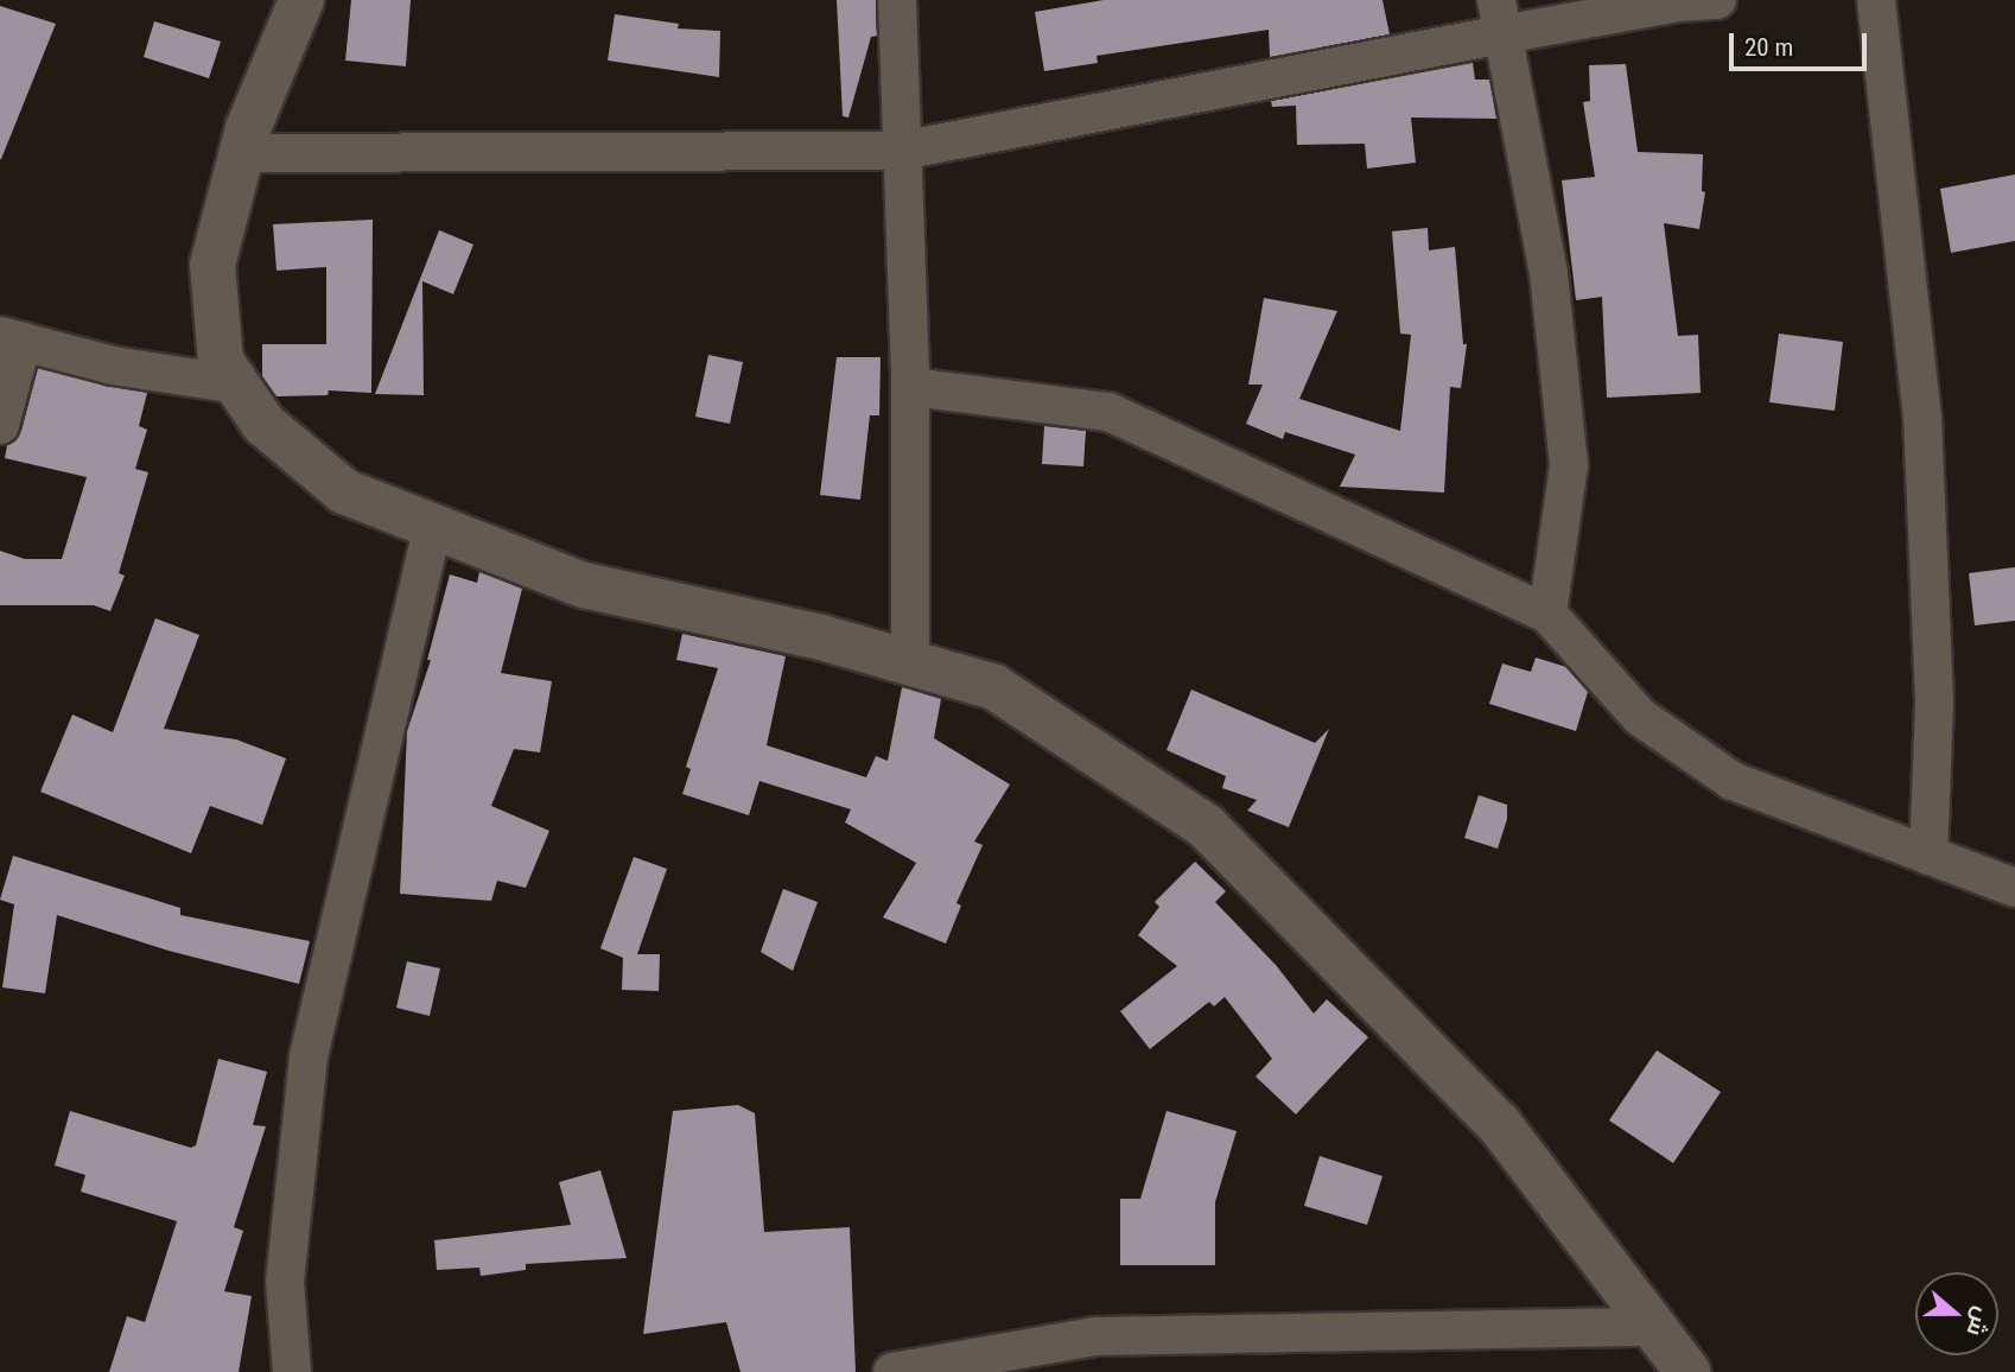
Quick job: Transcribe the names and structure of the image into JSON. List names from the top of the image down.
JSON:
{
  "scale_bar": "20 m",
  "north": "right"
}
